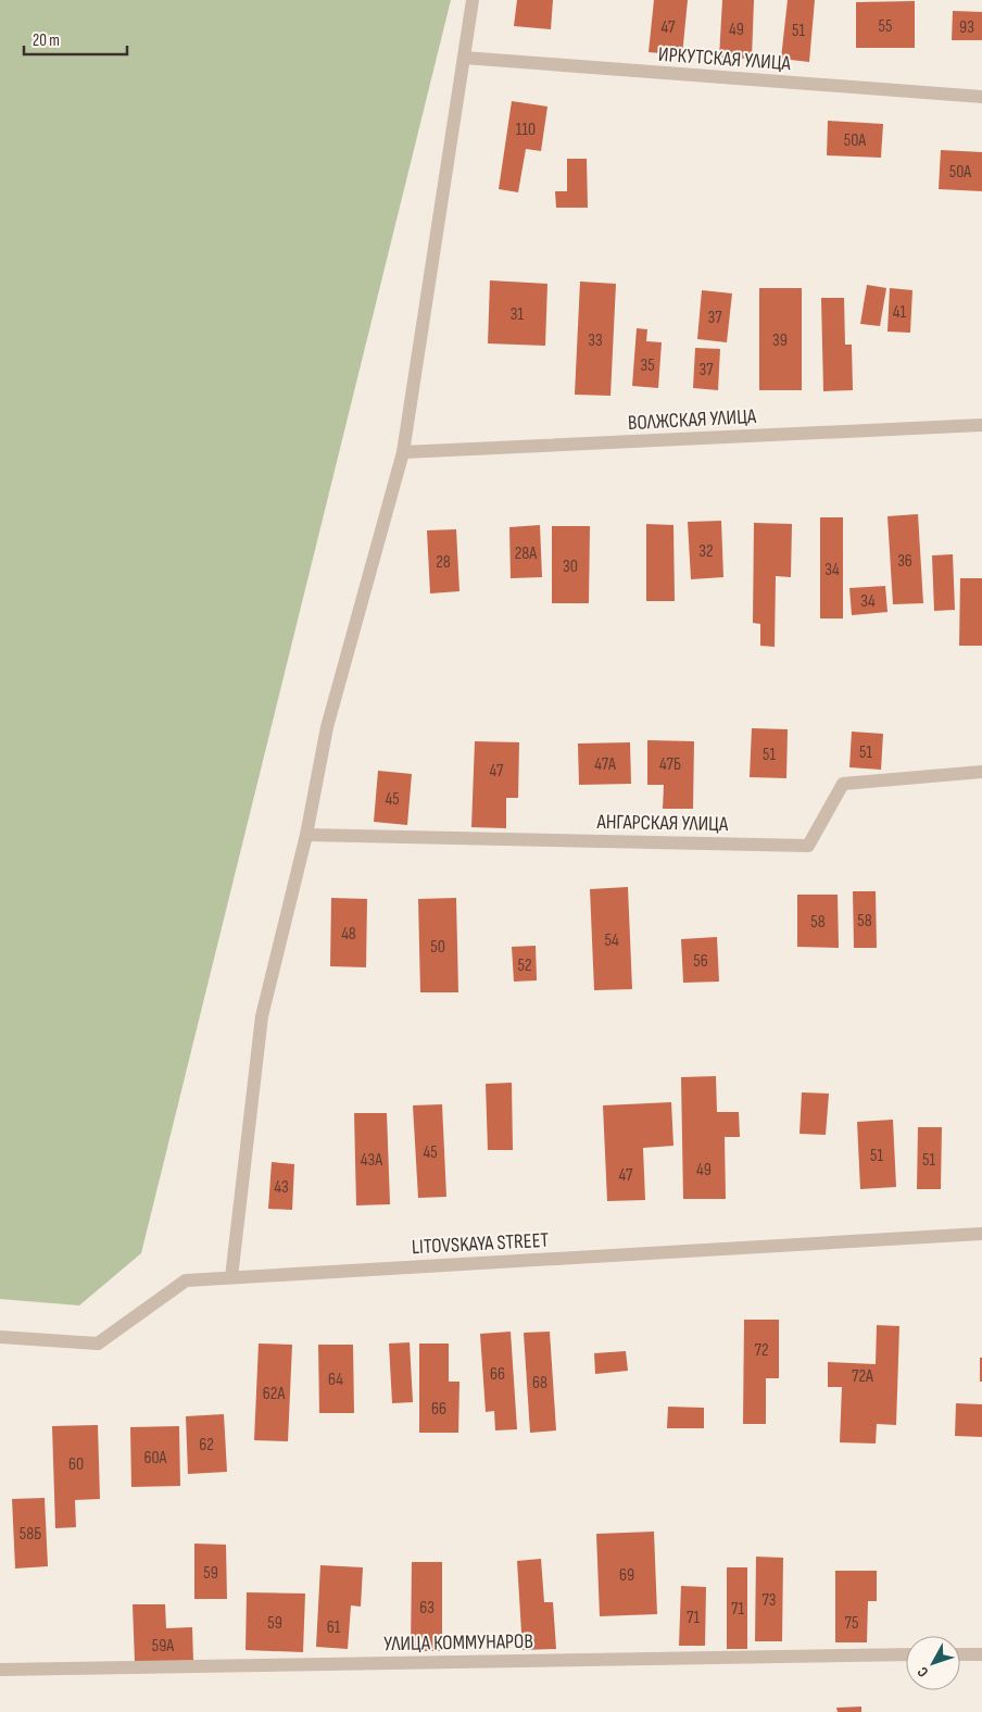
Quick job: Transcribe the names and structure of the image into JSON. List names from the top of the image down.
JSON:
{
  "streets": {
    "street": [
      "ИРКУТСКАЯ УЛИЦА",
      "ВОЛЖСКАЯ УЛИЦА",
      "АНГАРСКАЯ УЛИЦА",
      "LITOVSKAYA STREET",
      "УЛИЦА КОММУНАРОВ"
    ]
  },
  "house_numbers": [
    "55",
    "47",
    "93",
    "49",
    "51",
    "110",
    "50А",
    "50А",
    "41",
    "31",
    "37",
    "33",
    "39",
    "35",
    "37",
    "32",
    "28А",
    "36",
    "28",
    "30",
    "34",
    "34",
    "51",
    "51",
    "47А",
    "47Б",
    "47",
    "45",
    "58",
    "58",
    "48",
    "54",
    "50",
    "56",
    "52",
    "45",
    "51",
    "43А",
    "51",
    "49",
    "47",
    "43",
    "72",
    "66",
    "72А",
    "64",
    "68",
    "62А",
    "66",
    "62",
    "60А",
    "60",
    "58Б",
    "59",
    "69",
    "73",
    "63",
    "71",
    "71",
    "59",
    "75",
    "61",
    "59А"
  ],
  "scale_bar": "20 m",
  "north": "bottom left"
}
